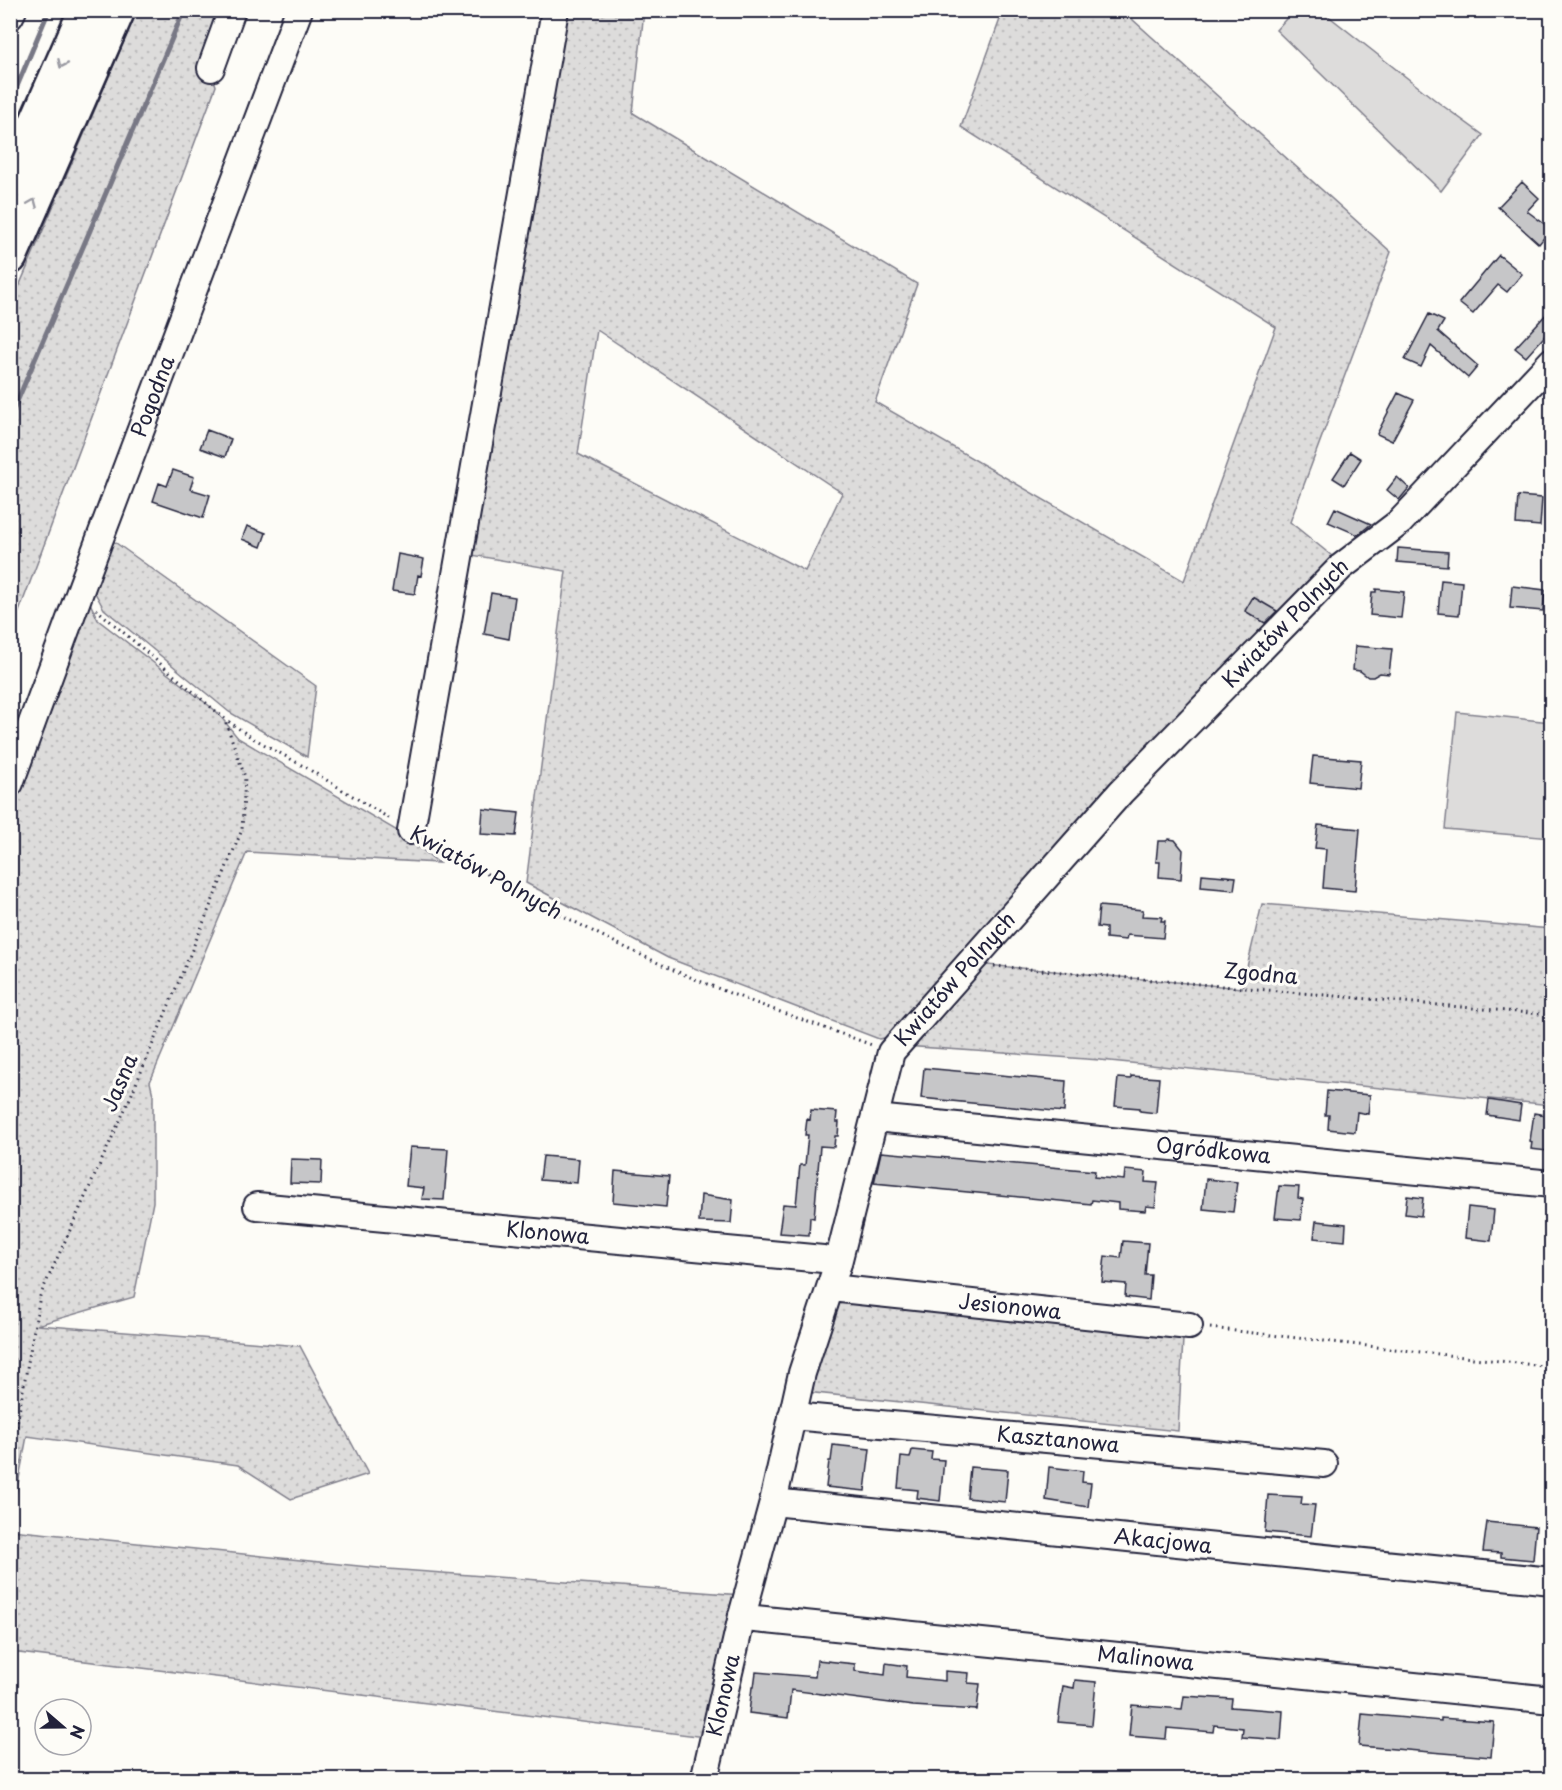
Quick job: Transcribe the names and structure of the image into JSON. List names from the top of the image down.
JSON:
{
  "streets": {
    "street": [
      "Pogodna",
      "Kwiatów Polnych",
      "Ogródkowa",
      "Klonowa",
      "Jesionowa",
      "Kasztanowa",
      "Akacjowa",
      "Malinowa"
    ],
    "path": ["Zgodna", "Jasna"]
  },
  "crossings": [
    ["Pogodna", "Kwiatów Polnych"],
    ["Kwiatów Polnych", "Zgodna"],
    ["Kwiatów Polnych", "Jasna"],
    ["Kwiatów Polnych", "Klonowa"],
    ["Ogródkowa", "Klonowa"],
    ["Klonowa", "Jesionowa"],
    ["Klonowa", "Kasztanowa"],
    ["Klonowa", "Akacjowa"],
    ["Klonowa", "Malinowa"]
  ],
  "north": "right"
}
